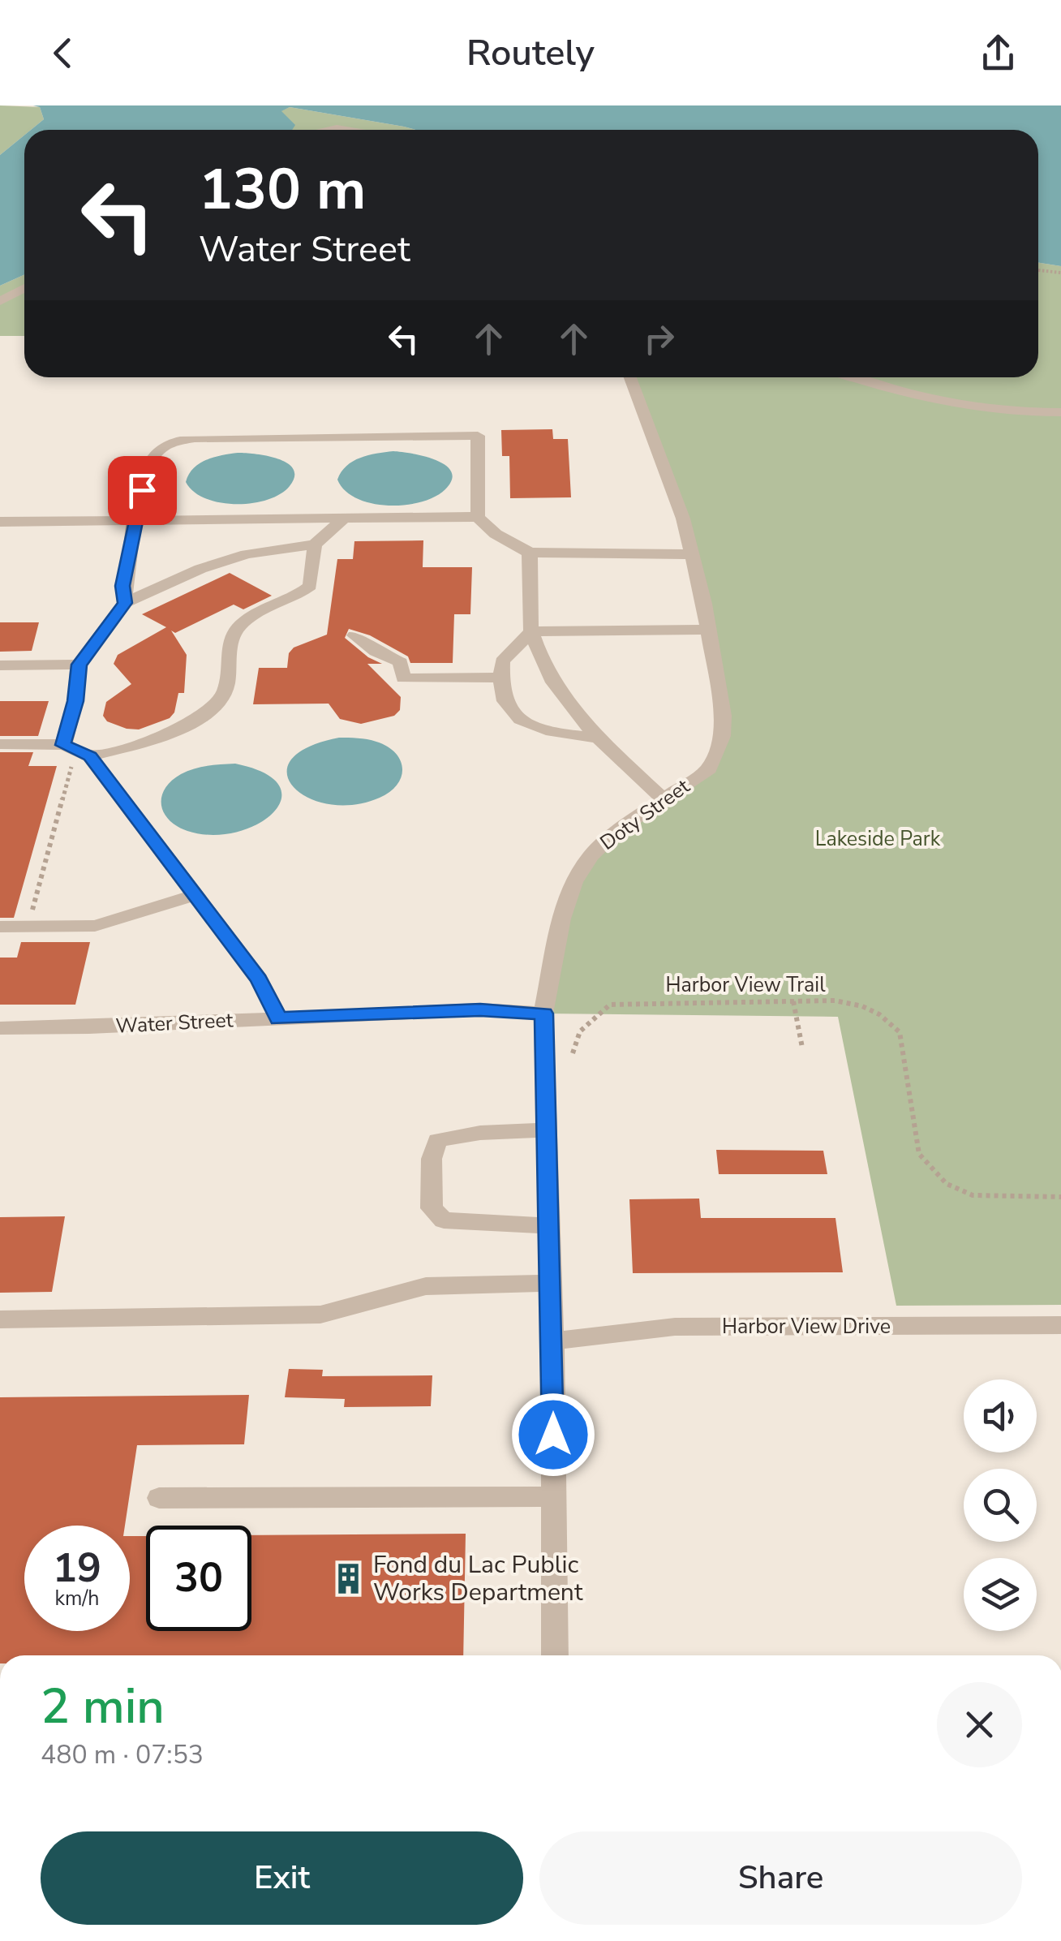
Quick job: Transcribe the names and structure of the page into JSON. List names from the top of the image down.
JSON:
{
  "streets": {
    "street": ["Doty Street", "Water Street", "Harbor View Drive"],
    "path": ["Harbor View Trail"]
  },
  "crossings": [
    ["Doty Street", "Water Street"],
    ["Doty Street", "Harbor View Drive"]
  ],
  "parks": ["Lakeside Park"],
  "places": {
    "building": ["Fond du Lac Public Works Department"]
  },
  "page": {
    "header": "Routely",
    "turn": ["130 m", "Water Street"],
    "speed": "19 km/h",
    "limit": "30",
    "heading": ["2 min", "480 m · 07:53"],
    "buttons": ["Exit", "Share"]
  }
}
